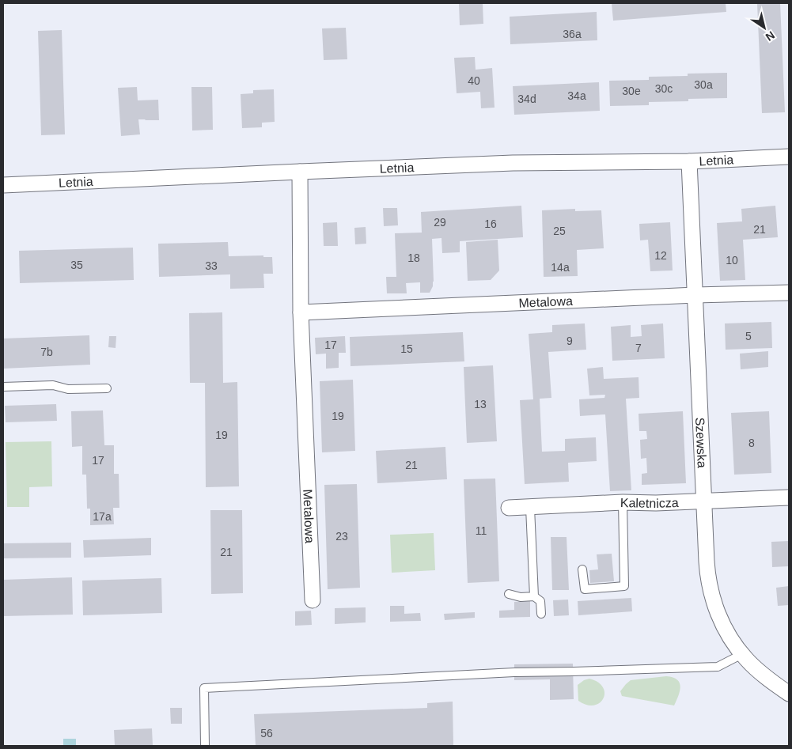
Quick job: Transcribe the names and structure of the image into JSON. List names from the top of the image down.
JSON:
{
  "streets": {
    "street": [
      "Letnia",
      "Metalowa",
      "Szewska",
      "Kaletnicza"
    ]
  },
  "crossings": [
    ["Letnia", "Metalowa"],
    ["Letnia", "Szewska"],
    ["Metalowa", "Szewska"],
    ["Szewska", "Kaletnicza"]
  ],
  "house_numbers": [
    "36a",
    "40",
    "30a",
    "30c",
    "30e",
    "34a",
    "34d",
    "29",
    "16",
    "21",
    "25",
    "12",
    "18",
    "10",
    "35",
    "33",
    "14a",
    "5",
    "9",
    "17",
    "7",
    "15",
    "7b",
    "13",
    "19",
    "19",
    "8",
    "17",
    "21",
    "17a",
    "11",
    "23",
    "21",
    "56"
  ],
  "north": "bottom right"
}
